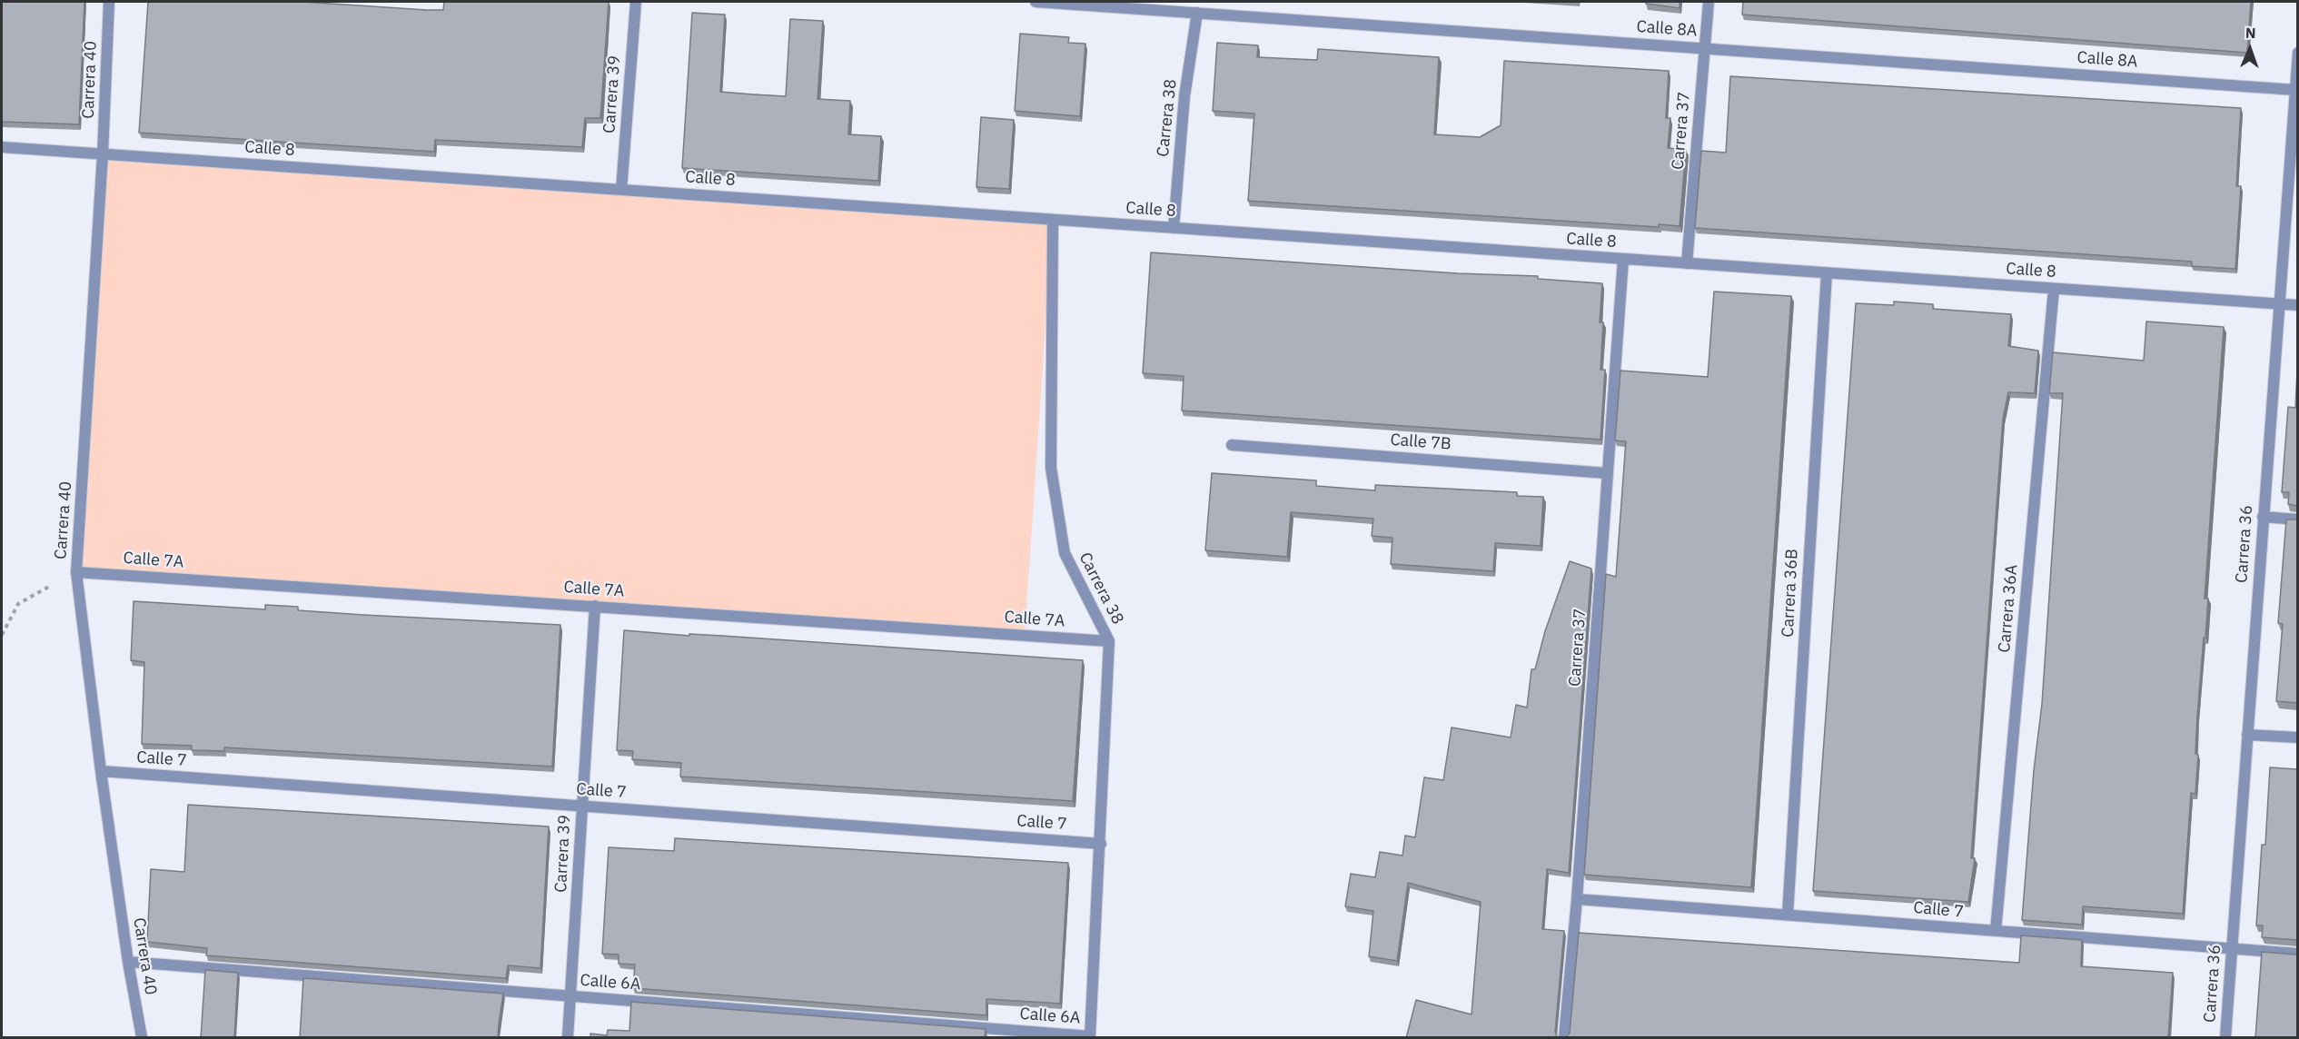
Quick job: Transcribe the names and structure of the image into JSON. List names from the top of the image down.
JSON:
{
  "streets": {
    "street": [
      "Calle 8A",
      "Carrera 40",
      "Carrera 39",
      "Carrera 38",
      "Carrera 37",
      "Calle 8",
      "Calle 7B",
      "Carrera 36",
      "Calle 7A",
      "Carrera 36B",
      "Carrera 36A",
      "Calle 7",
      "Calle 6A"
    ]
  },
  "crossings": [
    ["Calle 8A", "Carrera 38"],
    ["Calle 8A", "Carrera 37"],
    ["Calle 8A", "Carrera 36"],
    ["Carrera 40", "Calle 8"],
    ["Carrera 40", "Calle 7A"],
    ["Carrera 40", "Calle 7"],
    ["Carrera 40", "Calle 6A"],
    ["Carrera 39", "Calle 8"],
    ["Carrera 39", "Calle 7A"],
    ["Carrera 39", "Calle 7"],
    ["Carrera 39", "Calle 6A"],
    ["Carrera 38", "Calle 8"],
    ["Carrera 38", "Calle 7A"],
    ["Carrera 38", "Calle 7"],
    ["Carrera 38", "Calle 6A"],
    ["Carrera 37", "Calle 8"],
    ["Carrera 37", "Calle 7B"],
    ["Carrera 37", "Calle 7"],
    ["Calle 8", "Carrera 36"],
    ["Calle 8", "Carrera 36B"],
    ["Calle 8", "Carrera 36A"],
    ["Carrera 36", "Calle 7"],
    ["Carrera 36B", "Calle 7"],
    ["Carrera 36A", "Calle 7"]
  ],
  "north": "top"
}
